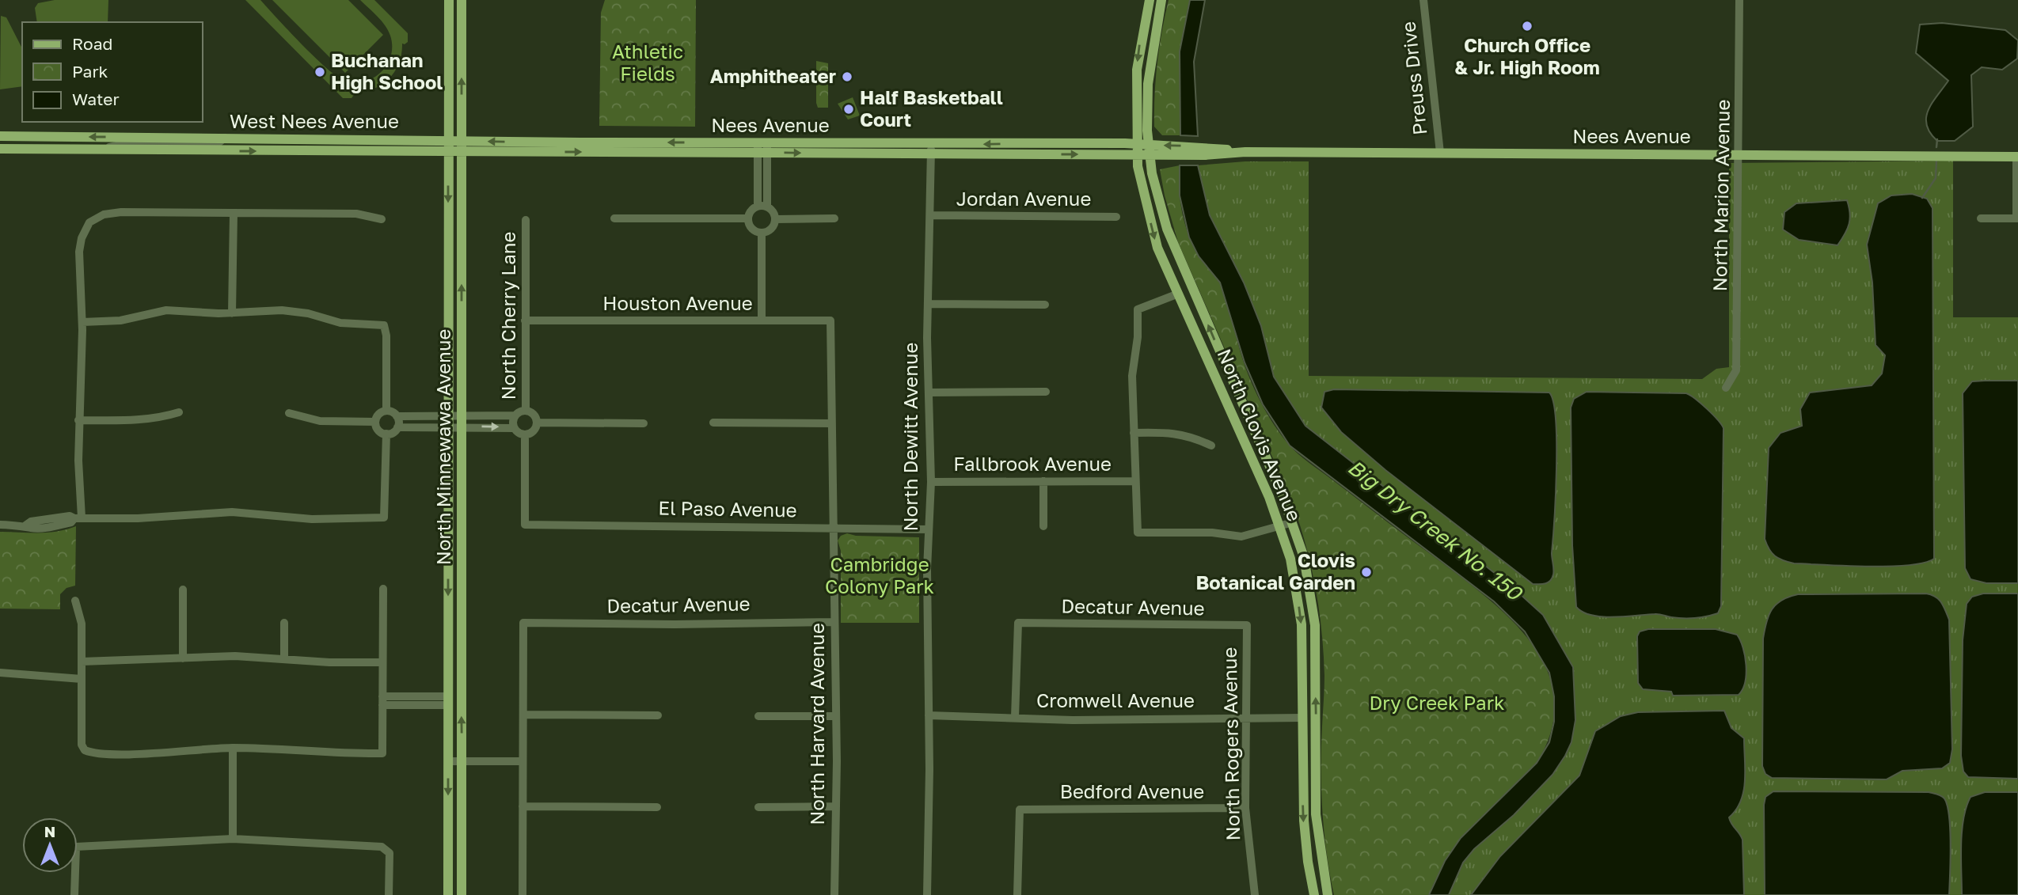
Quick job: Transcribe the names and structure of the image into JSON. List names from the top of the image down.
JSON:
{
  "streets": {
    "main road": [
      "West Nees Avenue",
      "Nees Avenue",
      "North Clovis Avenue",
      "North Minnewawa Avenue"
    ],
    "street": [
      "Preuss Drive",
      "North Marion Avenue",
      "Jordan Avenue",
      "Houston Avenue",
      "North Cherry Lane",
      "North Dewitt Avenue",
      "Fallbrook Avenue",
      "El Paso Avenue",
      "Decatur Avenue",
      "Cromwell Avenue",
      "North Harvard Avenue",
      "North Rogers Avenue",
      "Bedford Avenue"
    ]
  },
  "crossings": [
    ["Preuss Drive", "Nees Avenue"],
    ["West Nees Avenue", "Nees Avenue"],
    ["West Nees Avenue", "North Minnewawa Avenue"],
    ["Nees Avenue", "North Marion Avenue"],
    ["Nees Avenue", "North Clovis Avenue"],
    ["Nees Avenue", "North Dewitt Avenue"],
    ["Nees Avenue", "North Minnewawa Avenue"],
    ["Jordan Avenue", "North Dewitt Avenue"],
    ["Houston Avenue", "North Cherry Lane"],
    ["Houston Avenue", "North Harvard Avenue"],
    ["North Cherry Lane", "El Paso Avenue"],
    ["North Clovis Avenue", "Cromwell Avenue"],
    ["North Dewitt Avenue", "Fallbrook Avenue"],
    ["North Dewitt Avenue", "El Paso Avenue"],
    ["North Dewitt Avenue", "Cromwell Avenue"],
    ["El Paso Avenue", "North Harvard Avenue"],
    ["Decatur Avenue", "Cromwell Avenue"],
    ["Decatur Avenue", "North Harvard Avenue"],
    ["Decatur Avenue", "North Rogers Avenue"],
    ["Cromwell Avenue", "North Rogers Avenue"],
    ["North Rogers Avenue", "Bedford Avenue"]
  ],
  "water": ["Big Dry Creek No. 150"],
  "parks": ["Athletic Fields", "Cambridge Colony Park", "Dry Creek Park"],
  "places": [
    "Church Office & Jr. High Room",
    "Buchanan High School",
    "Amphitheater",
    "Half Basketball Court",
    "Clovis Botanical Garden"
  ],
  "legend": ["Road", "Park", "Water"],
  "north": "top"
}
